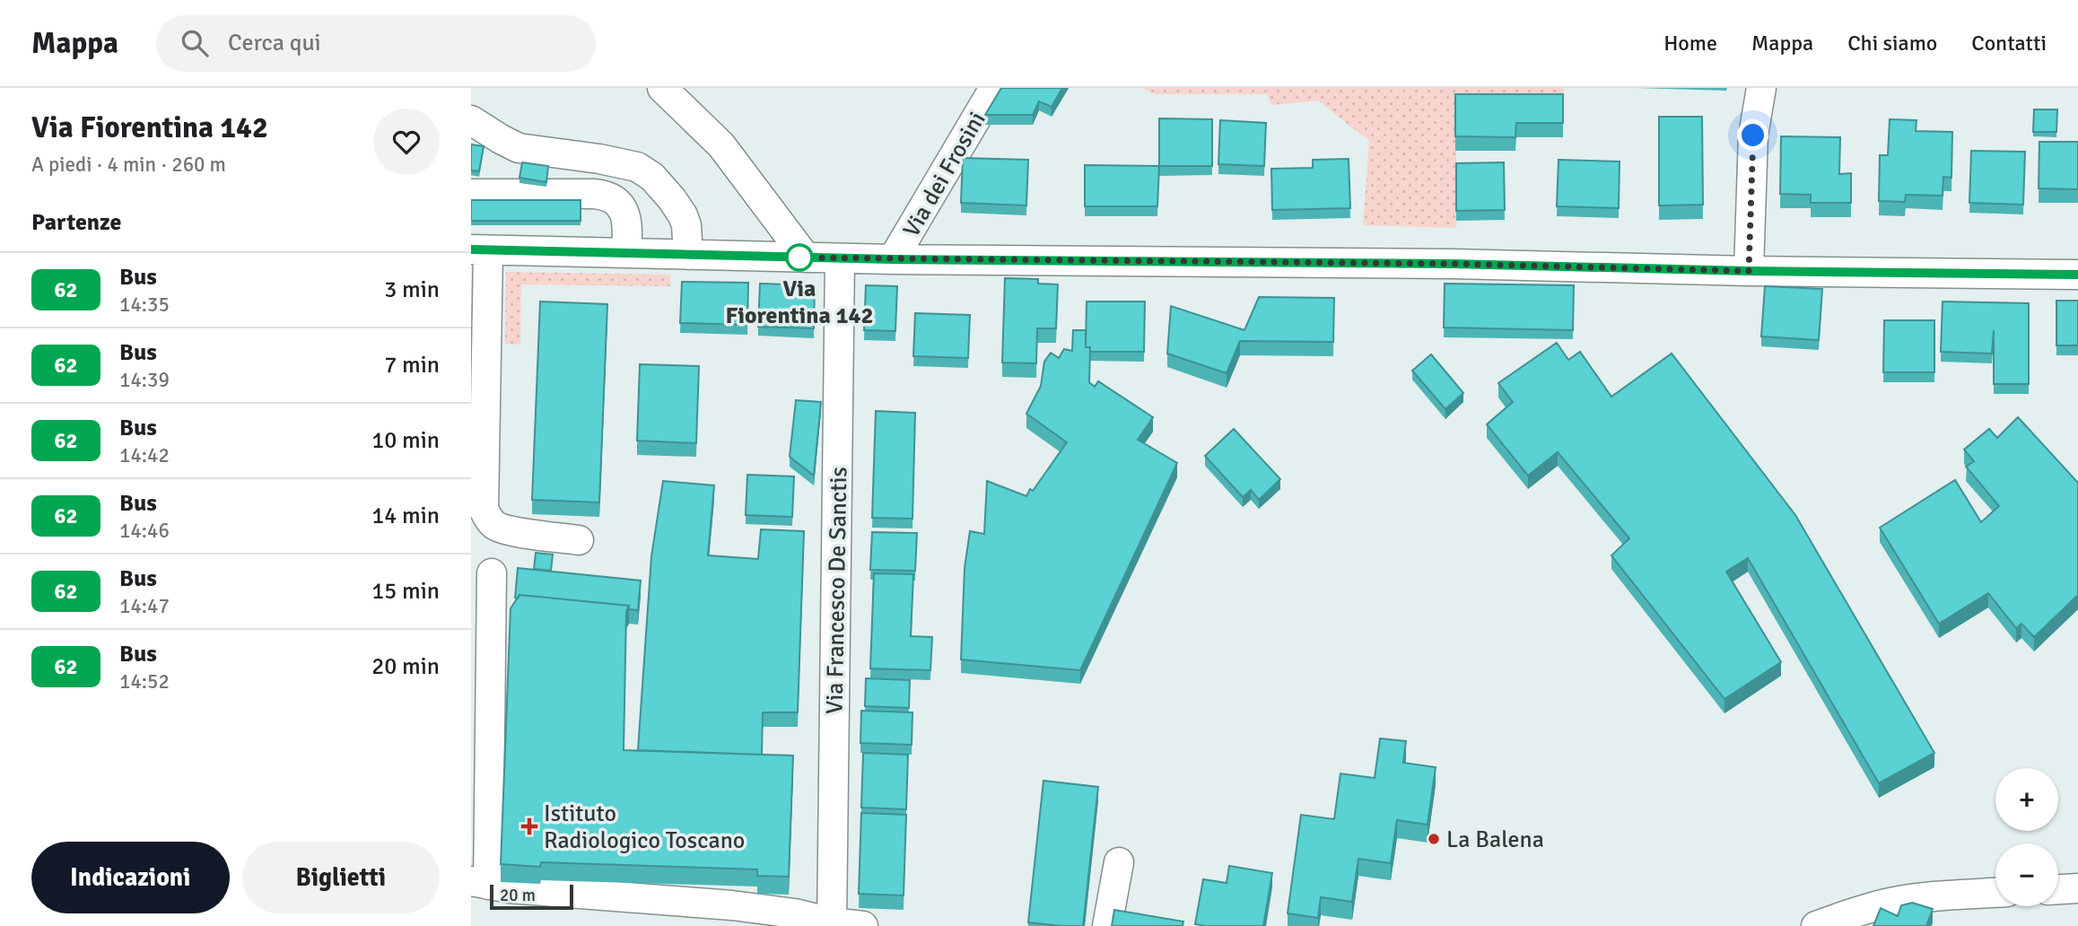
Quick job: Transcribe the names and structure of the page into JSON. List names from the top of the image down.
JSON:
{
  "streets": {
    "street": ["Via dei Frosini", "Via Francesco De Sanctis"]
  },
  "places": {
    "other": ["Via Fiorentina 142", "La Balena"],
    "health": ["Istituto Radiologico Toscano"]
  },
  "lines": ["bus line 62"],
  "scale_bar": "20 m",
  "page": {
    "header": "Mappa",
    "search": "Cerca qui",
    "nav": [
      "Home",
      "Mappa",
      "Chi siamo",
      "Contatti"
    ],
    "heading": [
      ["Via Fiorentina 142", "A piedi · 4 min · 260 m"],
      "Partenze"
    ],
    "list": [
      {
        "mark": "62",
        "name": "Bus",
        "note": "14:35",
        "value": "3 min"
      },
      {
        "mark": "62",
        "name": "Bus",
        "note": "14:39",
        "value": "7 min"
      },
      {
        "mark": "62",
        "name": "Bus",
        "note": "14:42",
        "value": "10 min"
      },
      {
        "mark": "62",
        "name": "Bus",
        "note": "14:46",
        "value": "14 min"
      },
      {
        "mark": "62",
        "name": "Bus",
        "note": "14:47",
        "value": "15 min"
      },
      {
        "mark": "62",
        "name": "Bus",
        "note": "14:52",
        "value": "20 min"
      }
    ],
    "map_buttons": ["+", "−"],
    "buttons": ["Indicazioni", "Biglietti"],
    "scale": "20 m"
  }
}
